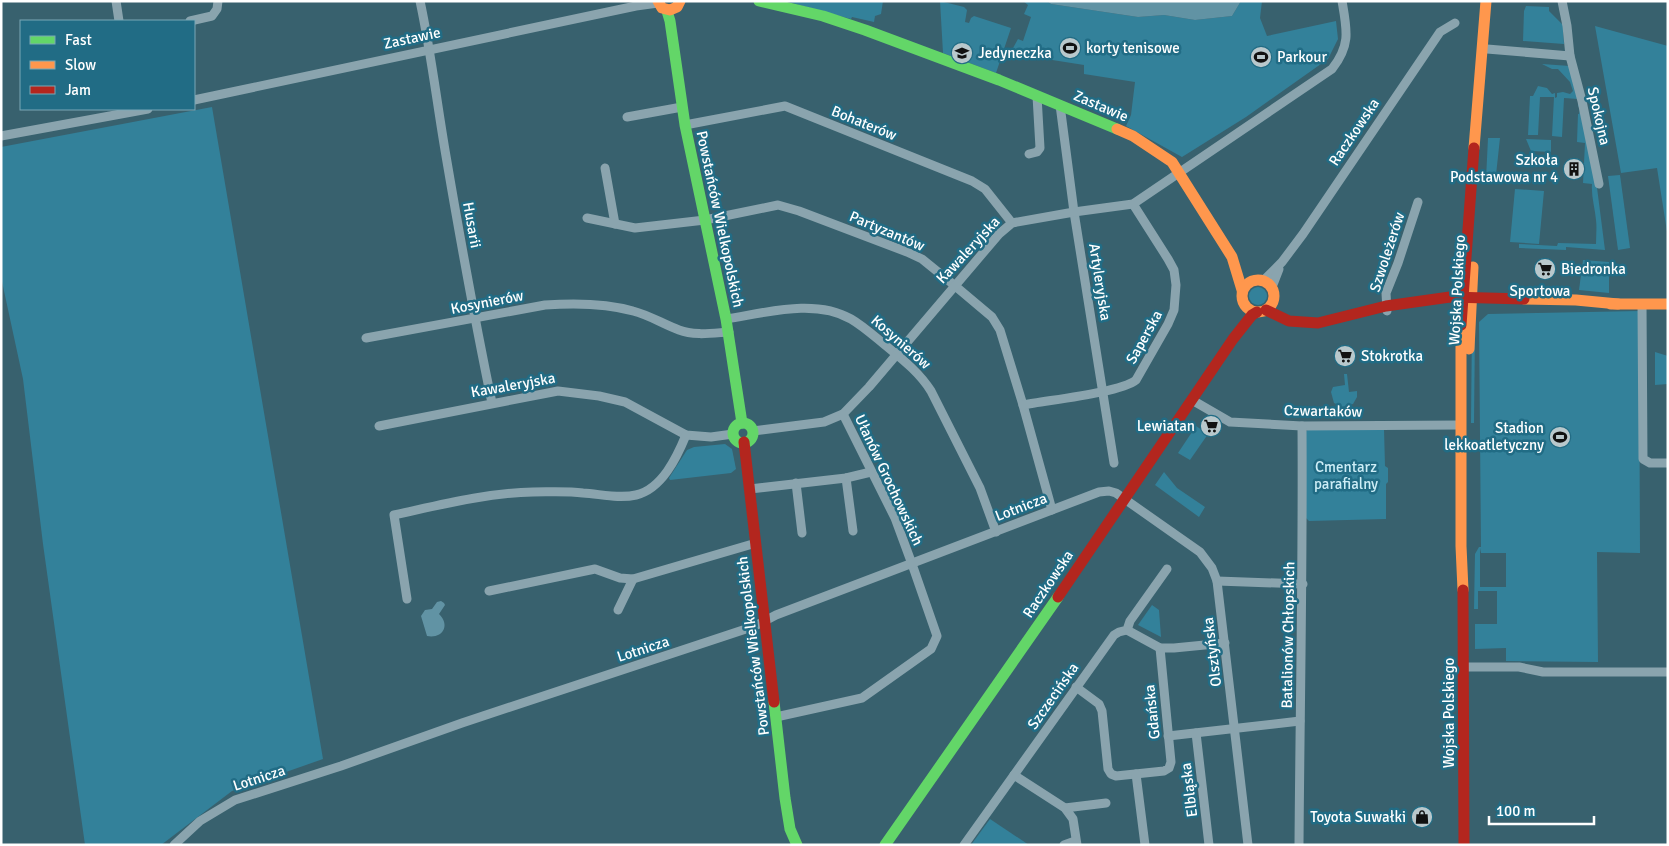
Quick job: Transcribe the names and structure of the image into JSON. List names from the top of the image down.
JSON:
{
  "streets": {
    "street": [
      "Zastawie",
      "Spokojna",
      "Bohaterów",
      "Raczkowska",
      "Powstańców Wielkopolskich",
      "Husarii",
      "Partyzantów",
      "Kawaleryjska",
      "Szwoleżerów",
      "Artyleryjska",
      "Wojska Polskiego",
      "Sportowa",
      "Kosynierów",
      "Saperska",
      "Czwartaków",
      "Ułanów Grochowskich",
      "Lotnicza",
      "Batalionów Chłopskich",
      "Olsztyńska",
      "Szczecińska",
      "Gdańska",
      "Elbląska"
    ]
  },
  "crossings": [
    ["Zastawie", "Powstańców Wielkopolskich"],
    ["Zastawie", "Husarii"],
    ["Zastawie", "Kawaleryjska"],
    ["Zastawie", "Artyleryjska"],
    ["Bohaterów", "Powstańców Wielkopolskich"],
    ["Bohaterów", "Kawaleryjska"],
    ["Raczkowska", "Sportowa"],
    ["Raczkowska", "Czwartaków"],
    ["Raczkowska", "Lotnicza"],
    ["Raczkowska", "Olsztyńska"],
    ["Powstańców Wielkopolskich", "Partyzantów"],
    ["Powstańców Wielkopolskich", "Kawaleryjska"],
    ["Powstańców Wielkopolskich", "Kosynierów"],
    ["Powstańców Wielkopolskich", "Ułanów Grochowskich"],
    ["Powstańców Wielkopolskich", "Lotnicza"],
    ["Husarii", "Kawaleryjska"],
    ["Husarii", "Kosynierów"],
    ["Partyzantów", "Kawaleryjska"],
    ["Partyzantów", "Saperska"],
    ["Partyzantów", "Lotnicza"],
    ["Kawaleryjska", "Artyleryjska"],
    ["Kawaleryjska", "Kosynierów"],
    ["Kawaleryjska", "Saperska"],
    ["Kawaleryjska", "Ułanów Grochowskich"],
    ["Szwoleżerów", "Sportowa"],
    ["Artyleryjska", "Saperska"],
    ["Wojska Polskiego", "Sportowa"],
    ["Wojska Polskiego", "Czwartaków"],
    ["Kosynierów", "Lotnicza"],
    ["Czwartaków", "Batalionów Chłopskich"],
    ["Ułanów Grochowskich", "Lotnicza"],
    ["Lotnicza", "Olsztyńska"]
  ],
  "parks": ["Cmentarz parafialny"],
  "places": {
    "sports": ["korty tenisowe", "Parkour", "Stadion lekkoatletyczny"],
    "school or university": ["Jedyneczka"],
    "building": ["Szkoła Podstawowa nr 4"],
    "supermarket": ["Biedronka", "Stokrotka", "Lewiatan"],
    "shop": ["Toyota Suwałki"]
  },
  "legend": ["Fast", "Slow", "Jam"],
  "scale_bar": "100 m"
}
